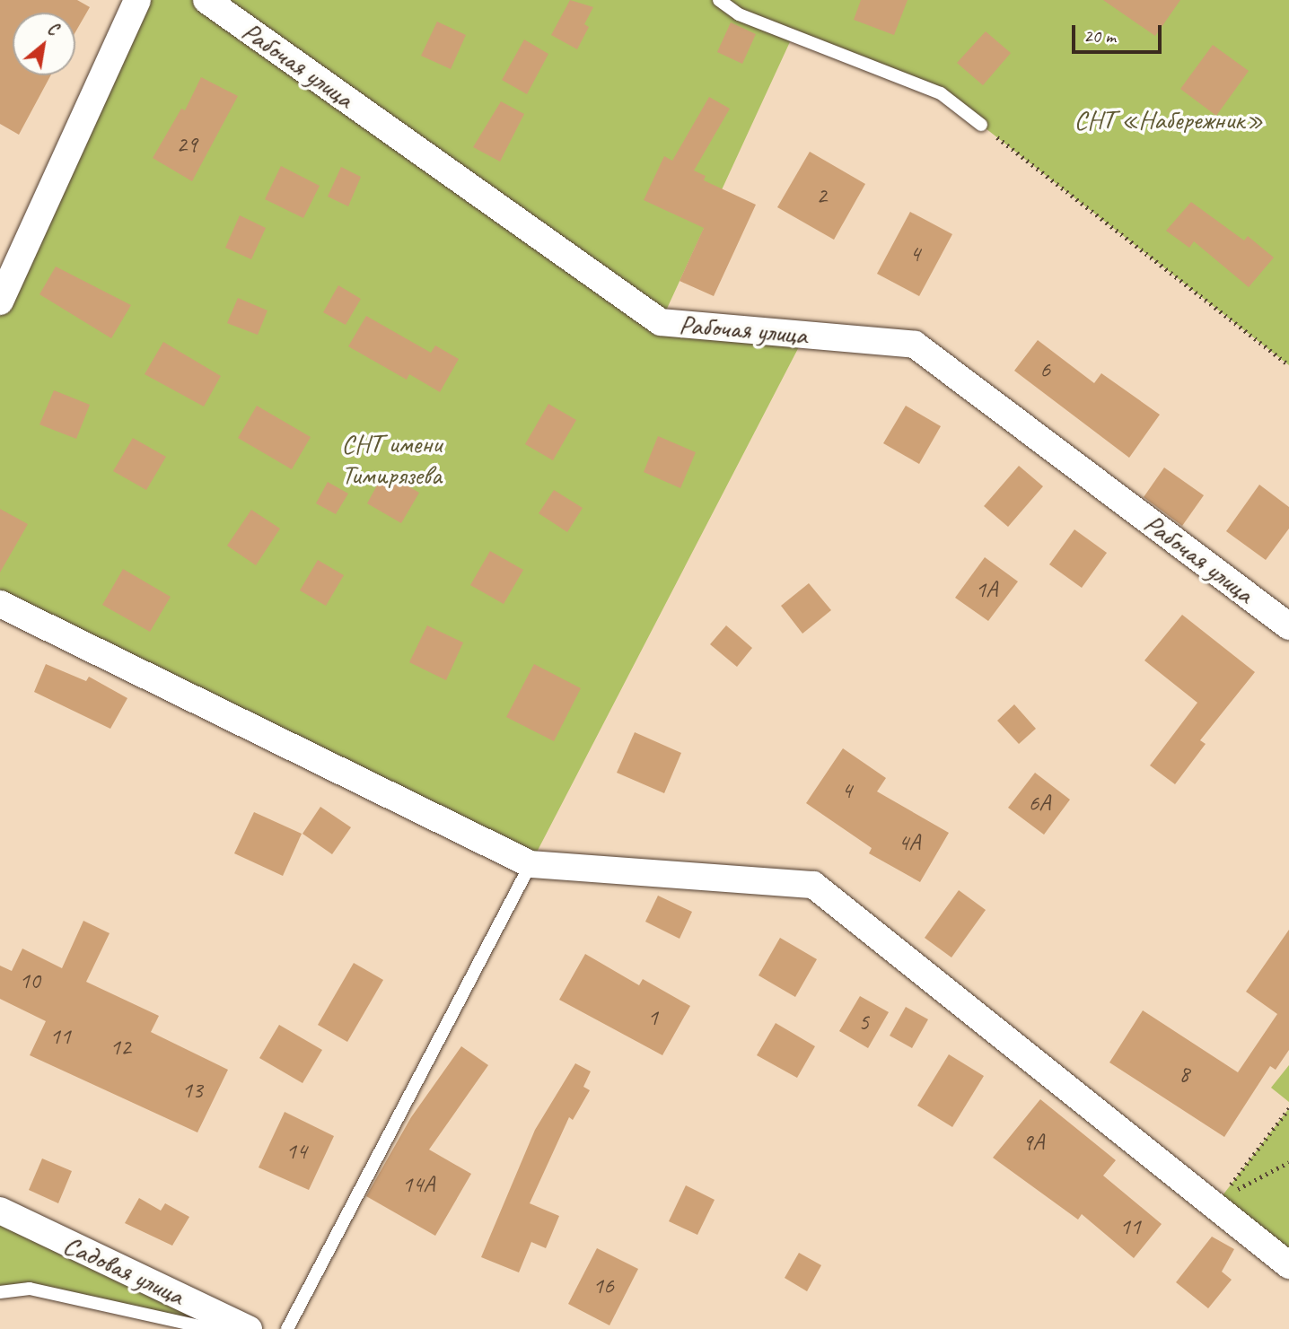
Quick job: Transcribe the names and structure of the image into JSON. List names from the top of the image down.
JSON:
{
  "streets": {
    "street": ["Рабочая улица", "Садовая улица"]
  },
  "parks": ["СНТ «Набережник»", "СНТ имени Тимирязева"],
  "house_numbers": [
    "29",
    "2",
    "4",
    "6",
    "1А",
    "4",
    "6А",
    "4А",
    "10",
    "1",
    "5",
    "11",
    "12",
    "8",
    "13",
    "9А",
    "14",
    "14А",
    "11",
    "16"
  ],
  "scale_bar": "20 m",
  "north": "top right"
}
